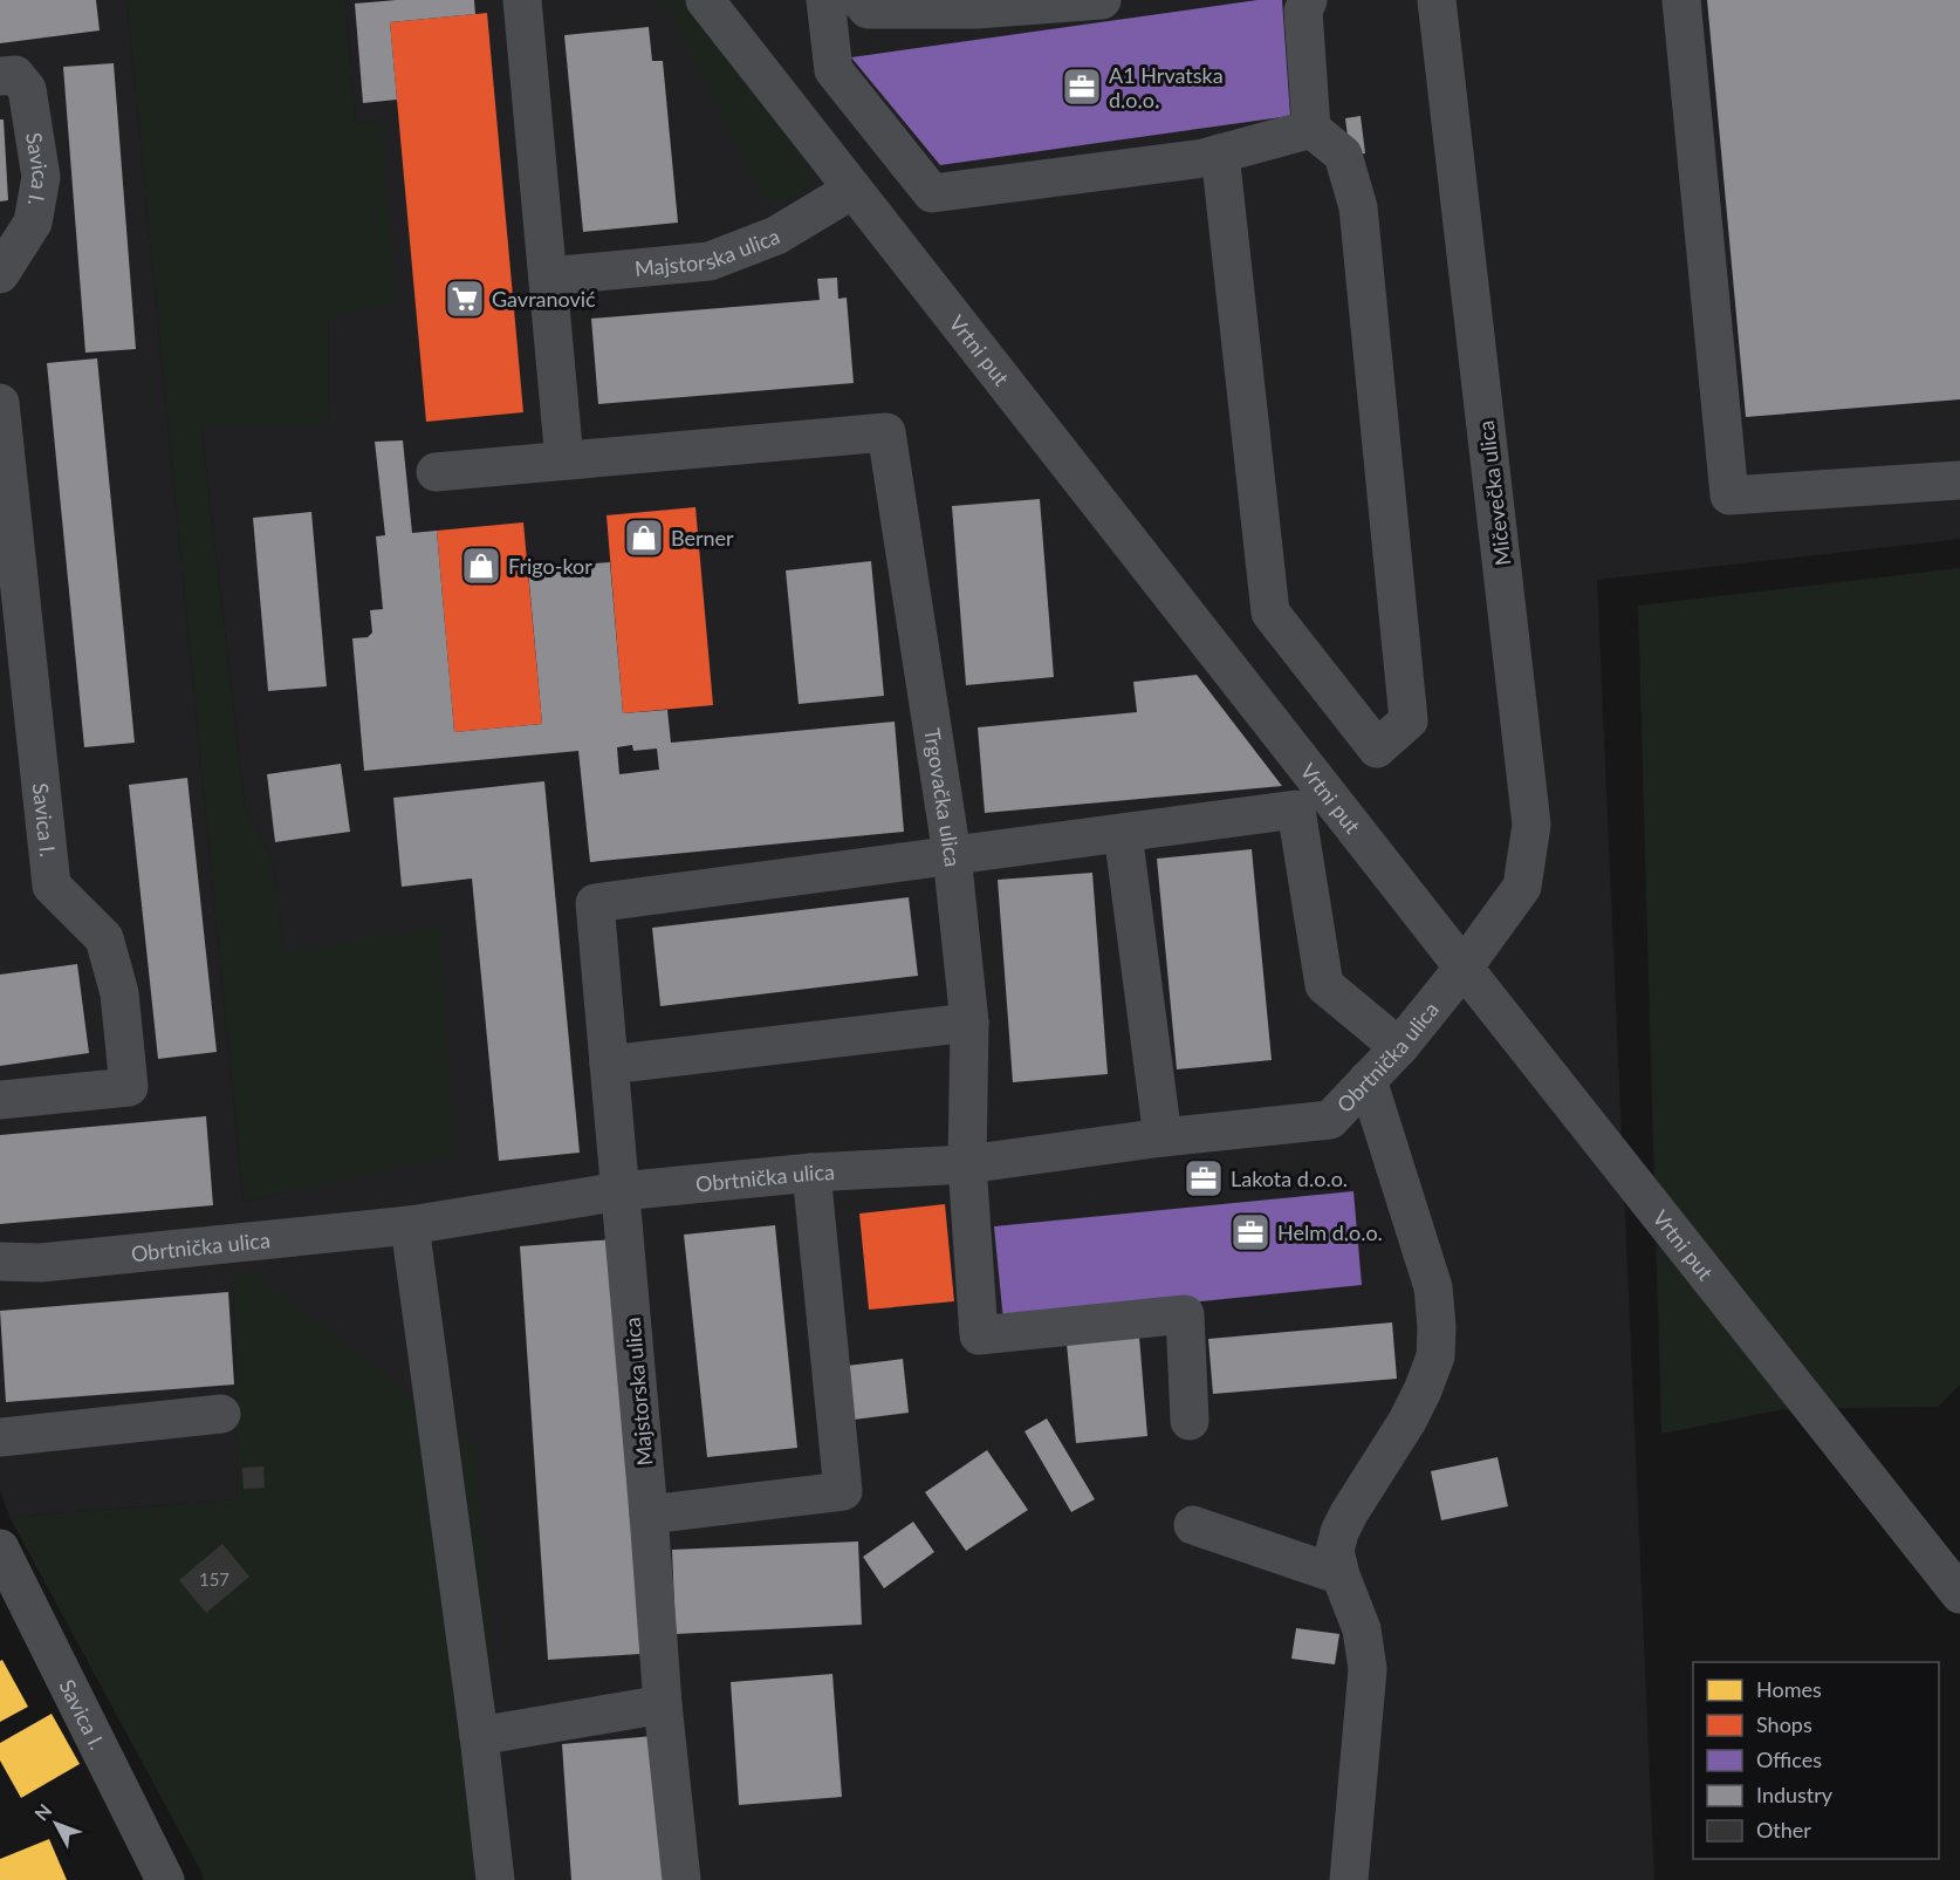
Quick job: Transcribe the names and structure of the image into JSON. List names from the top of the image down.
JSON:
{
  "streets": {
    "street": [
      "Savica I.",
      "Majstorska ulica",
      "Vrtni put",
      "Mičevečka ulica",
      "Trgovačka ulica",
      "Obrtnička ulica"
    ]
  },
  "crossings": [
    ["Majstorska ulica", "Vrtni put"],
    ["Majstorska ulica", "Trgovačka ulica"],
    ["Majstorska ulica", "Obrtnička ulica"],
    ["Vrtni put", "Mičevečka ulica"],
    ["Vrtni put", "Obrtnička ulica"],
    ["Mičevečka ulica", "Obrtnička ulica"],
    ["Trgovačka ulica", "Obrtnička ulica"]
  ],
  "places": {
    "office": ["A1 Hrvatska d.o.o.", "Lakota d.o.o.", "Helm d.o.o."],
    "supermarket": ["Gavranović"],
    "shop": ["Berner", "Frigo-kor"]
  },
  "house_numbers": ["157"],
  "legend": [
    "Homes",
    "Shops",
    "Offices",
    "Industry",
    "Other"
  ],
  "north": "top left"
}
